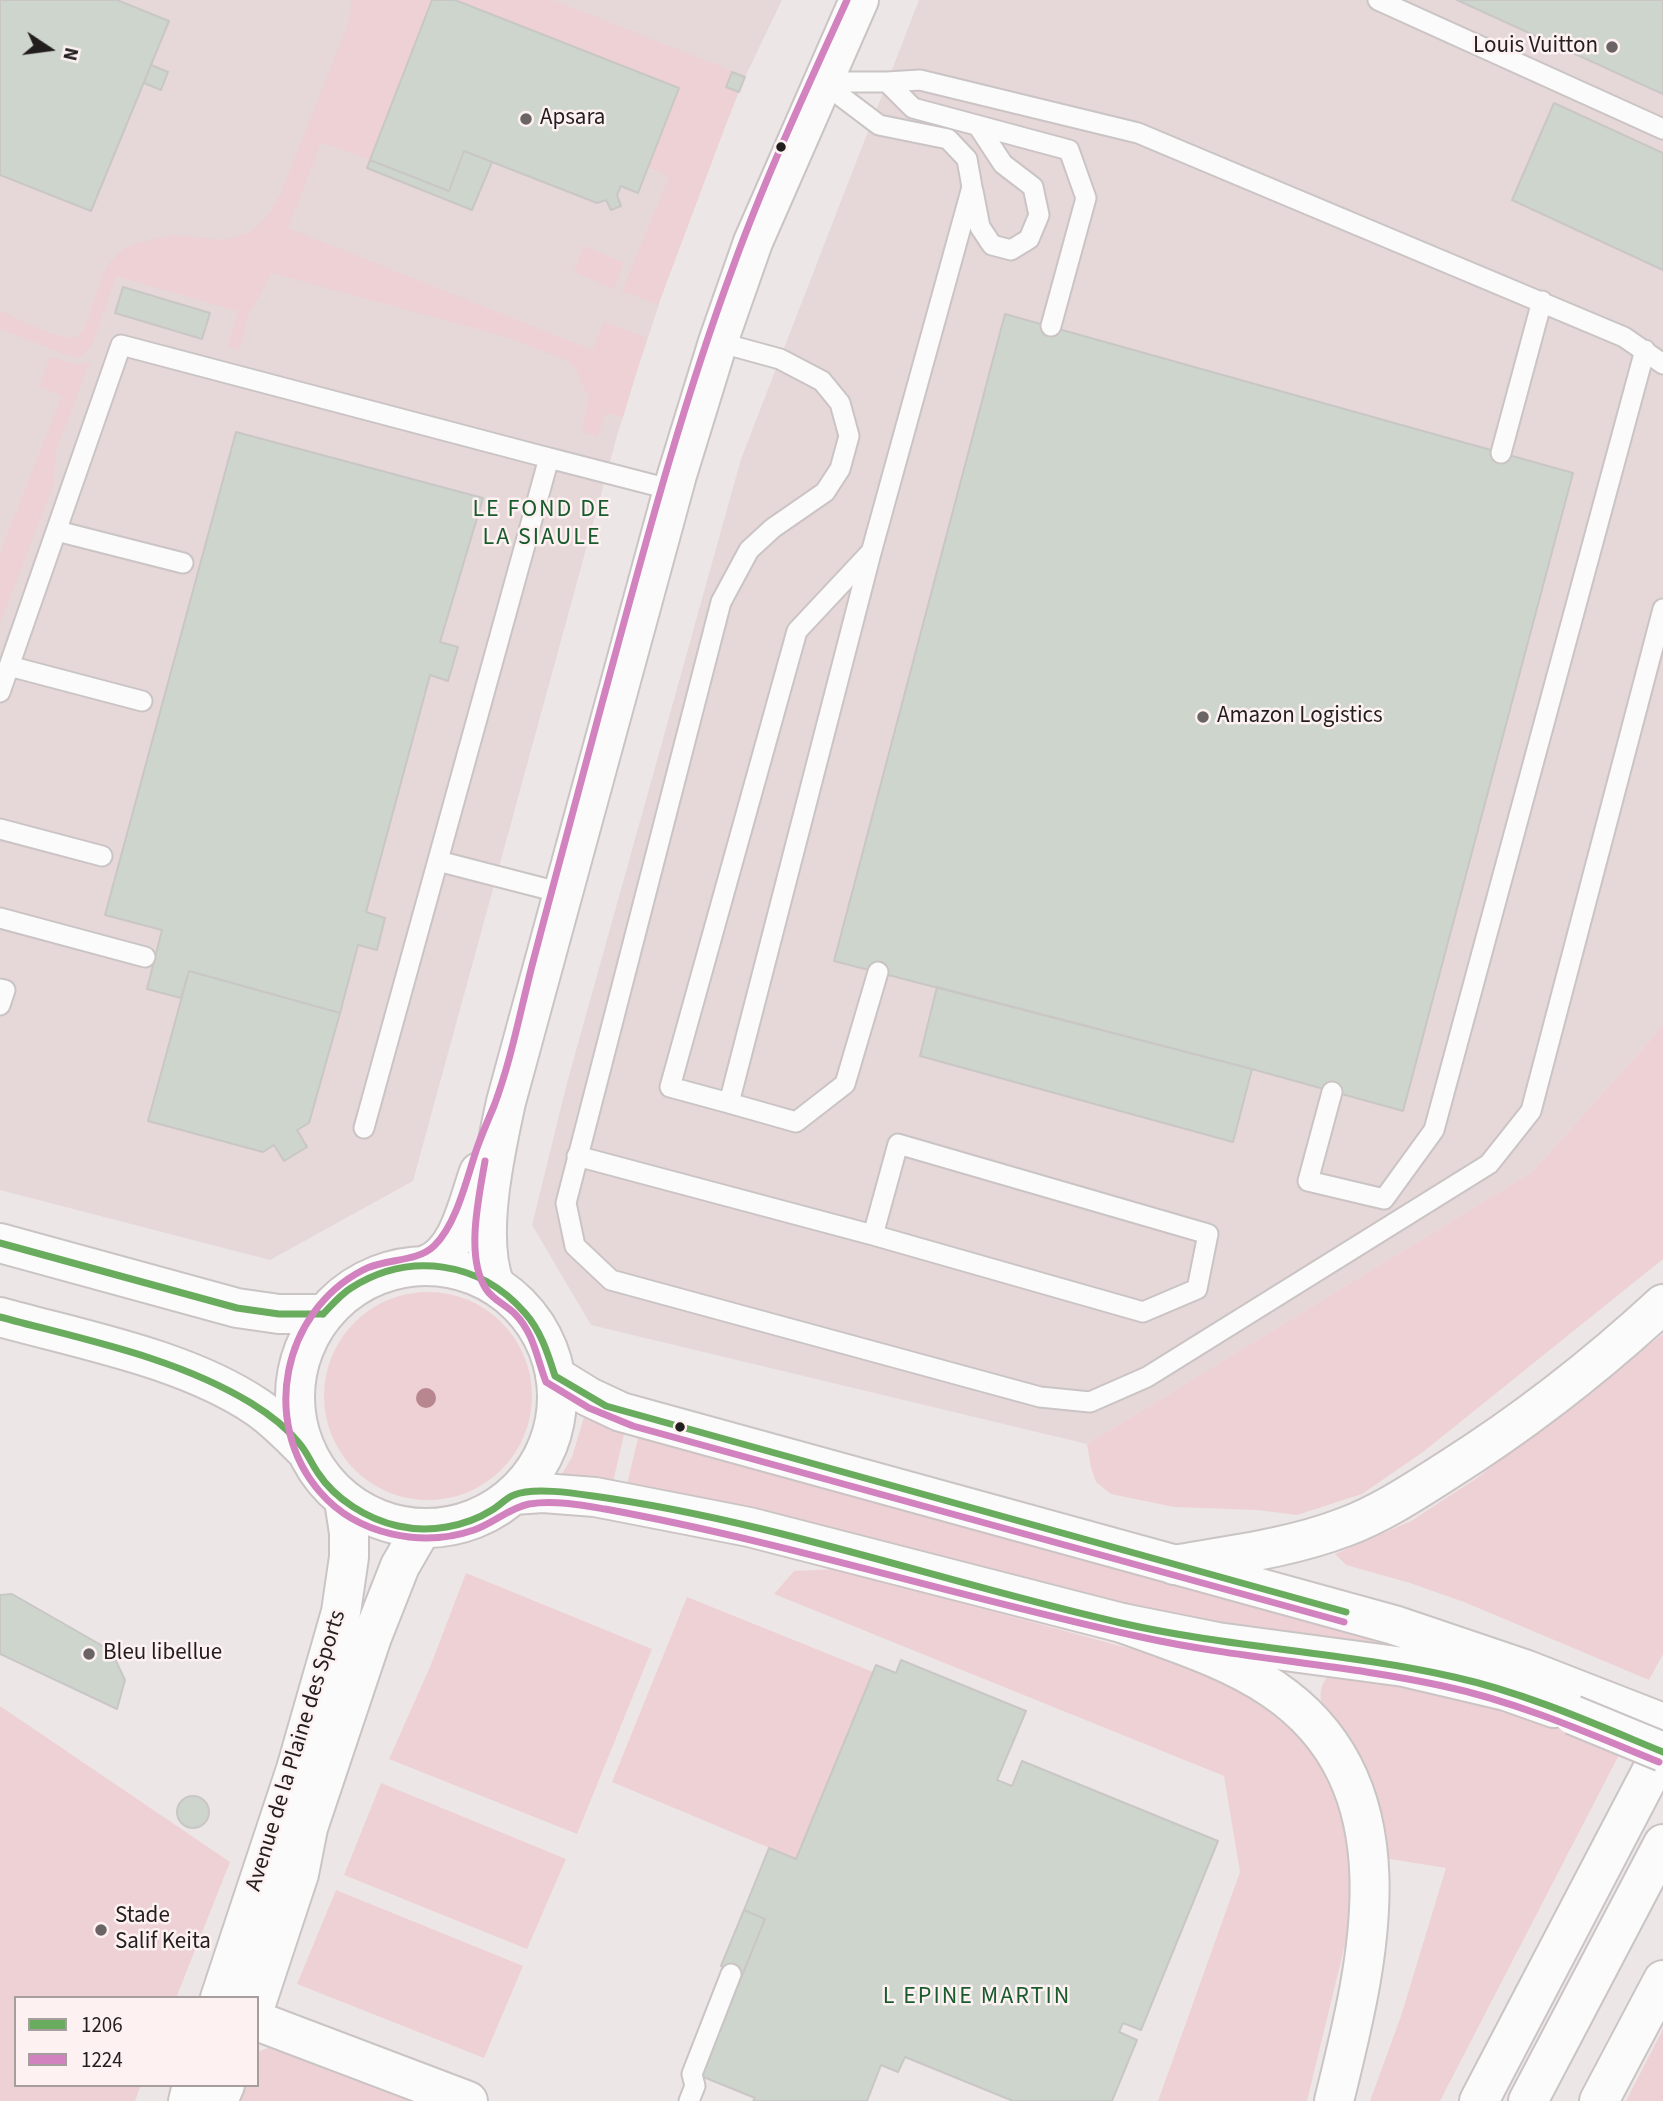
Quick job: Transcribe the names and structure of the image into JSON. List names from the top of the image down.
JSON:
{
  "streets": {
    "main road": ["Avenue de la Plaine des Sports"]
  },
  "districts": ["LE FOND DE LA SIAULE", "L EPINE MARTIN"],
  "places": [
    "Louis Vuitton",
    "Apsara",
    "Amazon Logistics",
    "Bleu libellue",
    "Stade Salif Keita"
  ],
  "lines": ["transit line 1224", "transit line 1206"],
  "legend": ["1206", "1224"],
  "north": "right"
}
